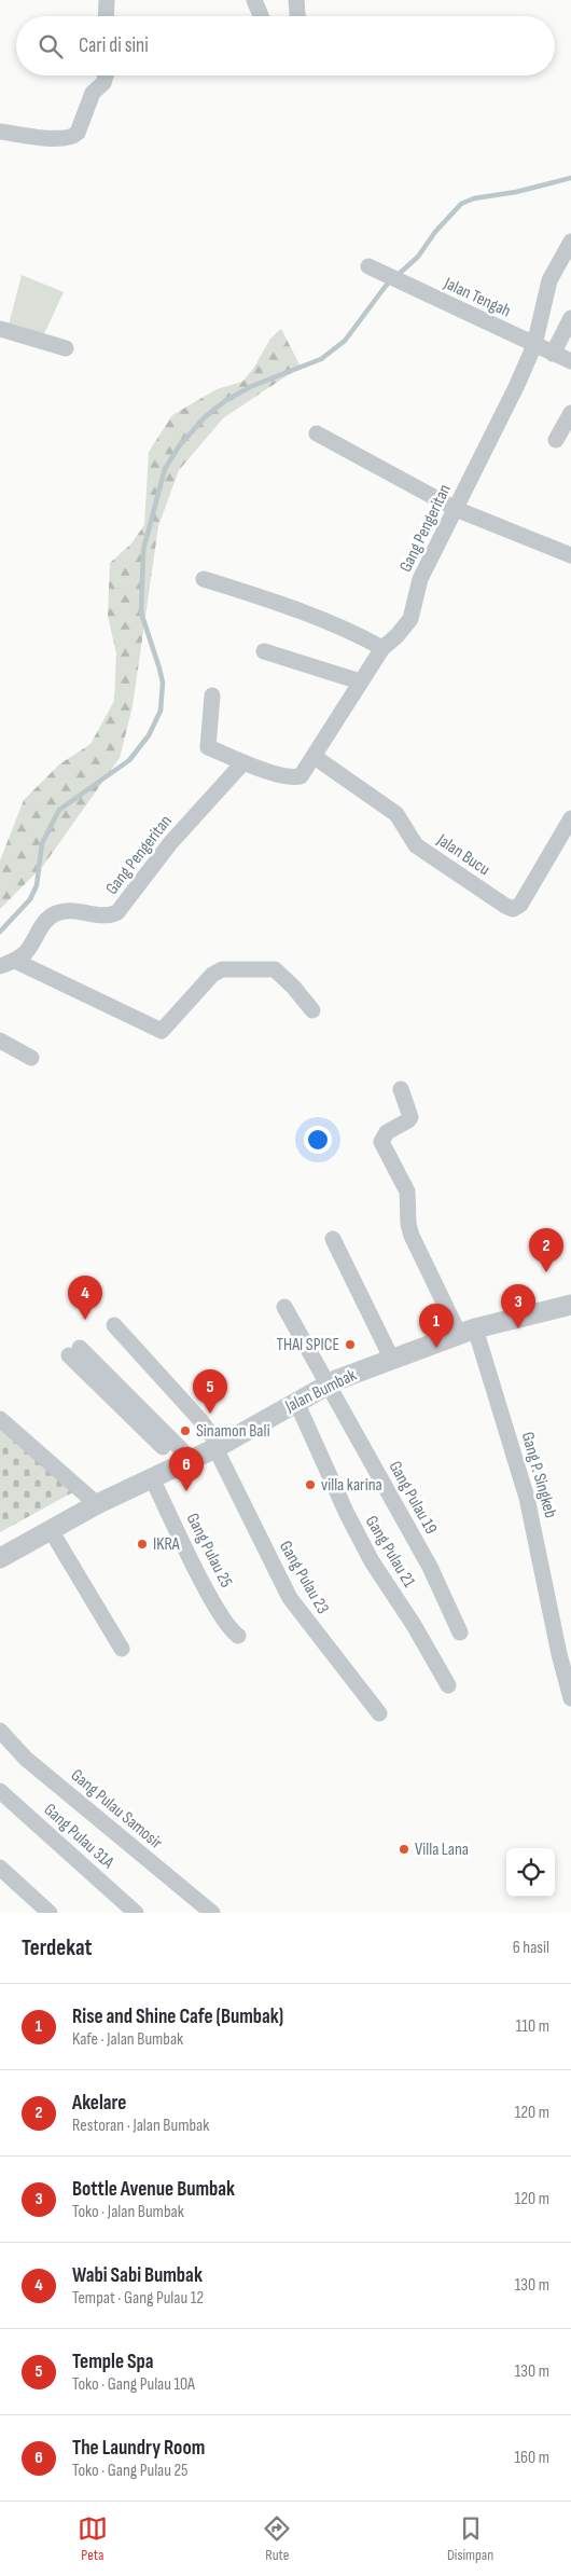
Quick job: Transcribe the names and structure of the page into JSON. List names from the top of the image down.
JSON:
{
  "streets": {
    "street": [
      "Jalan Tengah",
      "Gang Pengeritan",
      "Jalan Bucu",
      "Jalan Bumbak",
      "Gang P. Singkeb",
      "Gang Pulau 19",
      "Gang Pulau 25",
      "Gang Pulau 21",
      "Gang Pulau 23",
      "Gang Pulau Samosir",
      "Gang Pulau 31A"
    ]
  },
  "crossings": [
    ["Jalan Tengah", "Gang Pengeritan"],
    ["Gang Pengeritan", "Jalan Bucu"],
    ["Jalan Bumbak", "Gang P. Singkeb"],
    ["Jalan Bumbak", "Gang Pulau 19"],
    ["Jalan Bumbak", "Gang Pulau 25"],
    ["Jalan Bumbak", "Gang Pulau 21"],
    ["Jalan Bumbak", "Gang Pulau 23"]
  ],
  "places": [
    "THAI SPICE",
    "Sinamon Bali",
    "villa karina",
    "IKRA",
    "Villa Lana"
  ],
  "page": {
    "search": "Cari di sini",
    "pins": [
      "2",
      "4",
      "3",
      "1",
      "5",
      "6"
    ],
    "heading": ["Terdekat", "6 hasil"],
    "list": [
      {
        "mark": "1",
        "name": "Rise and Shine Cafe (Bumbak)",
        "note": "Kafe · Jalan Bumbak",
        "value": "110 m"
      },
      {
        "mark": "2",
        "name": "Akelare",
        "note": "Restoran · Jalan Bumbak",
        "value": "120 m"
      },
      {
        "mark": "3",
        "name": "Bottle Avenue Bumbak",
        "note": "Toko · Jalan Bumbak",
        "value": "120 m"
      },
      {
        "mark": "4",
        "name": "Wabi Sabi Bumbak",
        "note": "Tempat · Gang Pulau 12",
        "value": "130 m"
      },
      {
        "mark": "5",
        "name": "Temple Spa",
        "note": "Toko · Gang Pulau 10A",
        "value": "130 m"
      },
      {
        "mark": "6",
        "name": "The Laundry Room",
        "note": "Toko · Gang Pulau 25",
        "value": "160 m"
      }
    ],
    "nav": ["Peta", "Rute", "Disimpan"]
  }
}
